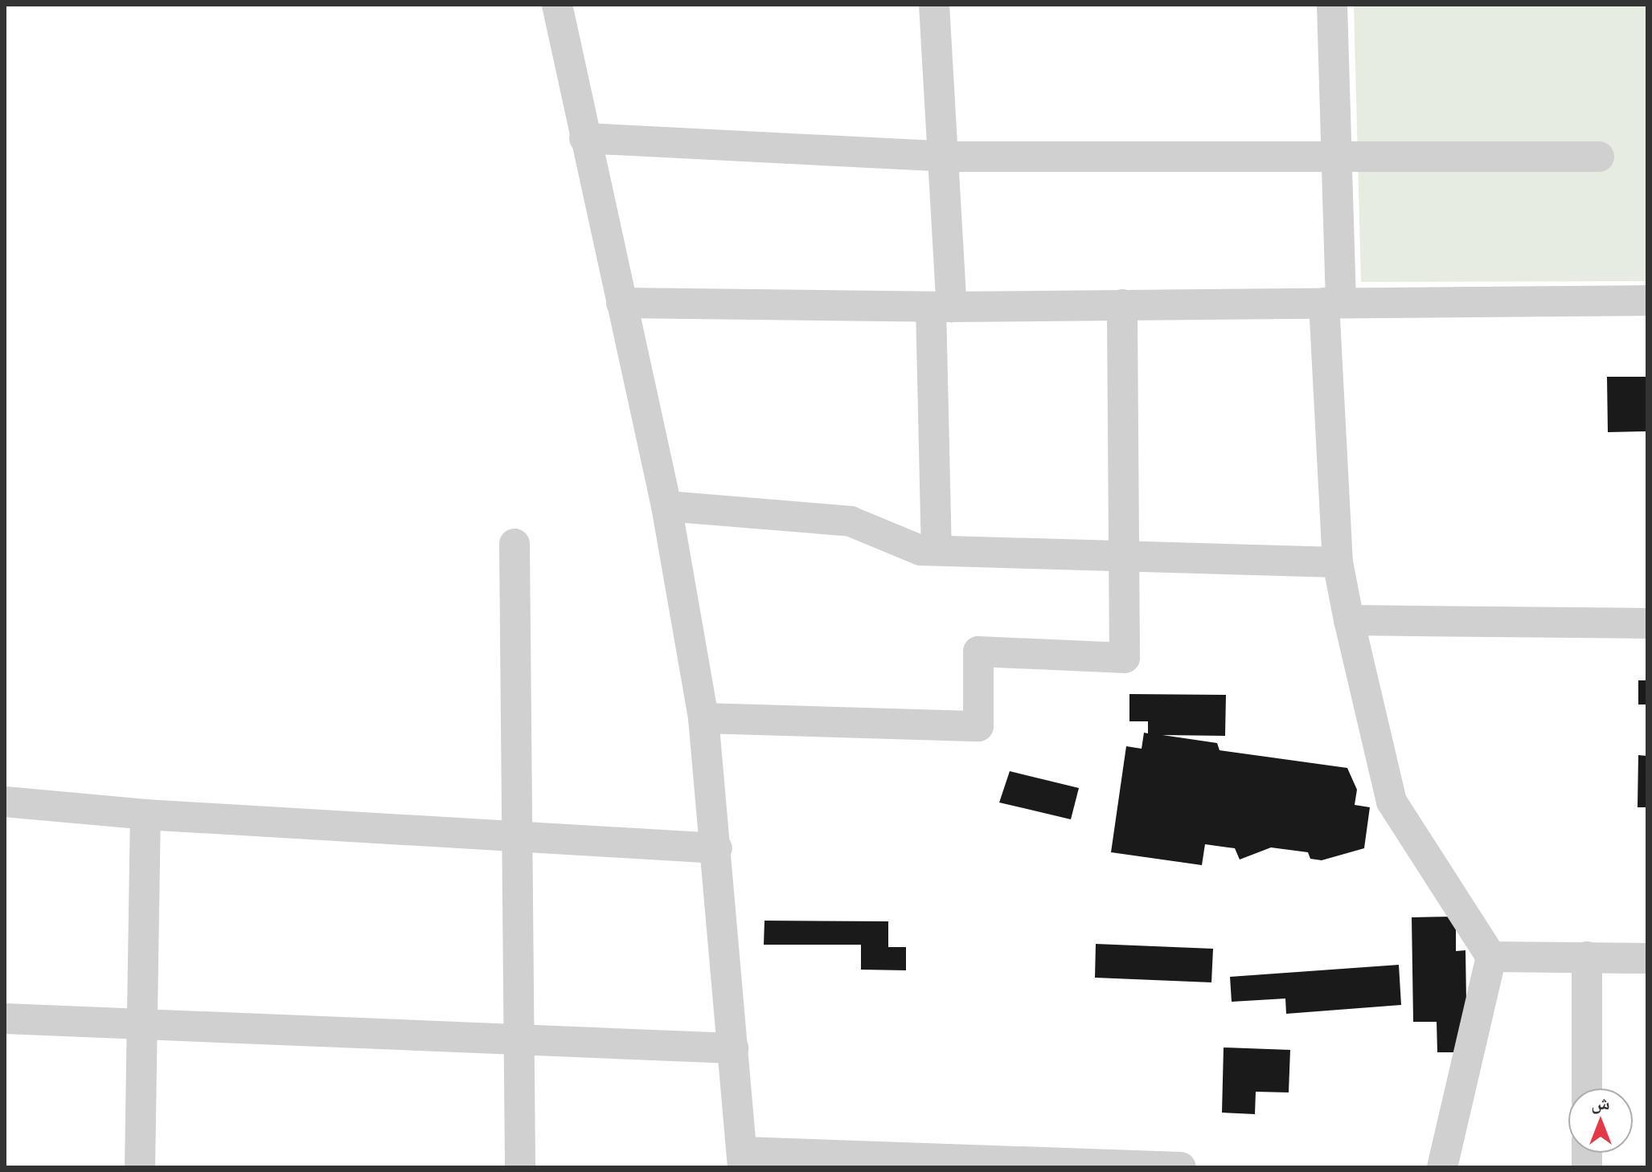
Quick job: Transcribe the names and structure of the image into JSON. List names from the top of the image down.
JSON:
{
  "north": "top"
}
